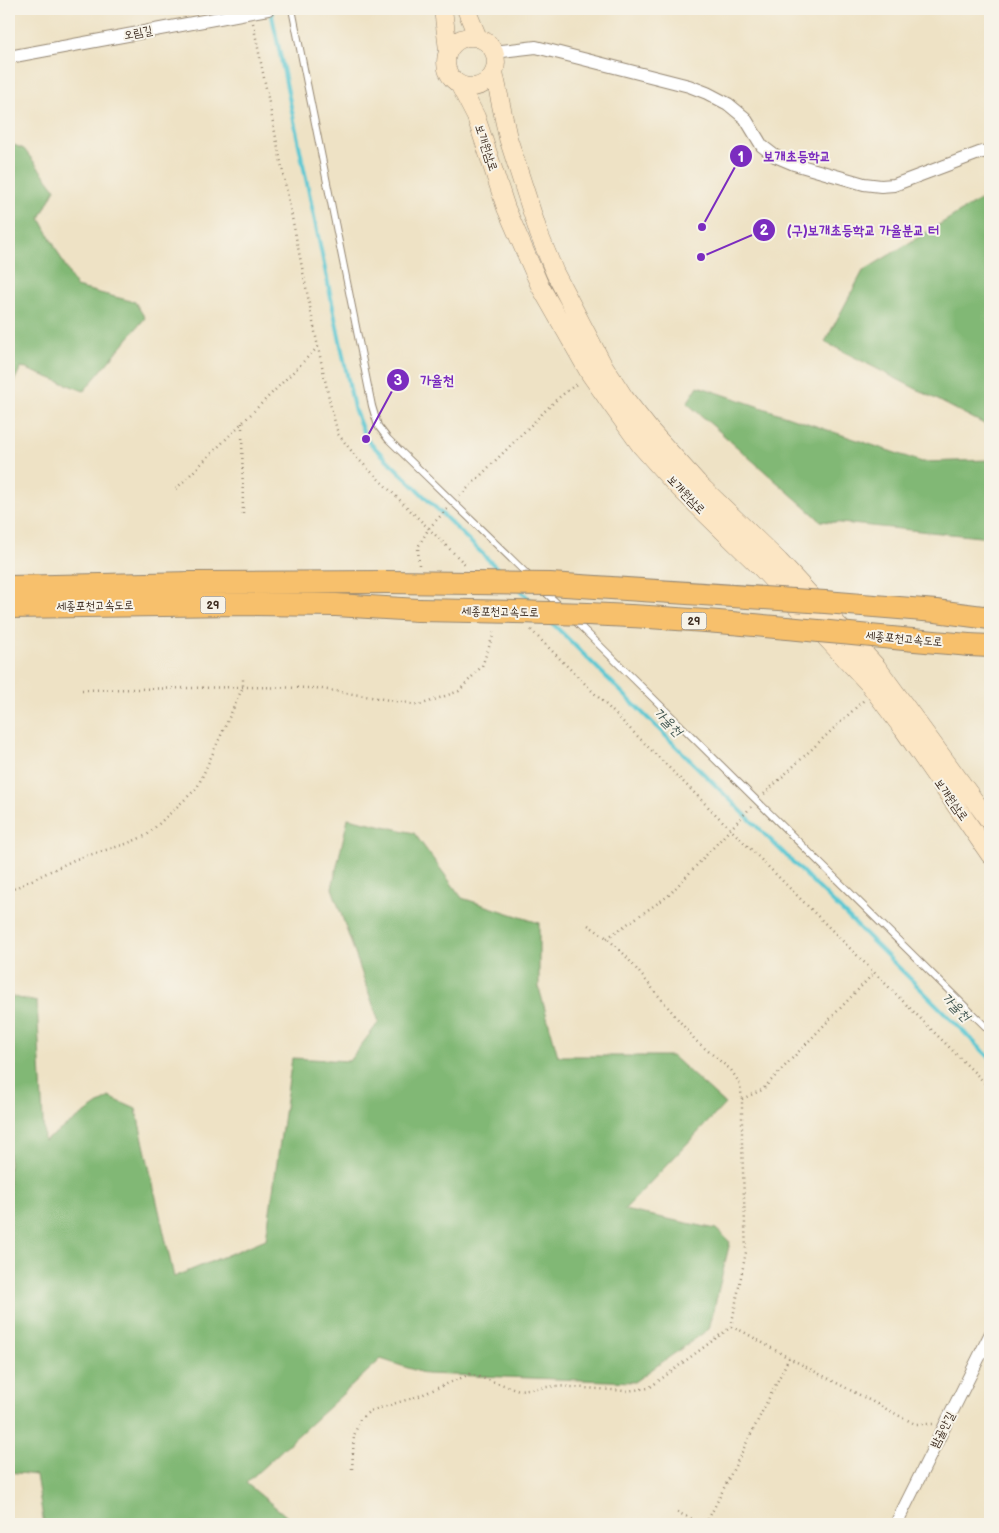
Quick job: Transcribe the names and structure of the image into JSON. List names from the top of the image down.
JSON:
{
  "streets": {
    "highway": ["29", "세종포천고속도로"],
    "main road": ["보개원삼로"],
    "street": ["오림길", "밤골안길"]
  },
  "water": ["가율천"],
  "places": ["보개초등학교", "(구)보개초등학교 가율분교 터", "가율천"]
}
